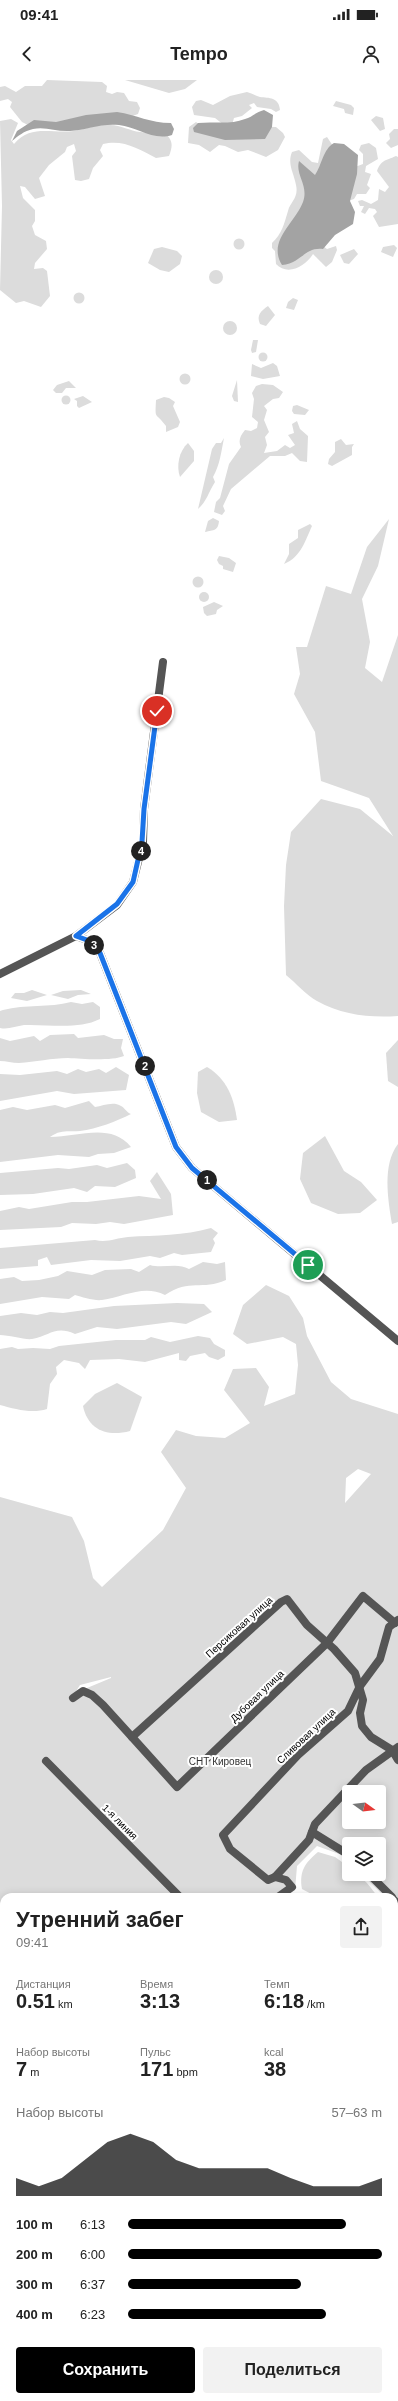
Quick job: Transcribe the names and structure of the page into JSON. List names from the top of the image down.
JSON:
{
  "streets": {
    "street": [
      "Персиковая улица",
      "Дубовая улица",
      "Сливовая улица",
      "1-я линия"
    ]
  },
  "crossings": [
    ["Персиковая улица", "Дубовая улица"],
    ["Персиковая улица", "Сливовая улица"],
    ["Дубовая улица", "Сливовая улица"]
  ],
  "parks": ["СНТ Кировец"],
  "north": "right",
  "page": {
    "status": "09:41",
    "header": "Tempo",
    "pins": [
      "4",
      "3",
      "2",
      "1"
    ],
    "heading": ["Утренний забег", "09:41"],
    "stats": [
      ["Дистанция", "0.51 km"],
      ["Время", "3:13"],
      ["Темп", "6:18 /km"],
      ["Набор высоты", "7 m"],
      ["Пульс", "171 bpm"],
      ["kcal", "38"]
    ],
    "chart": ["Набор высоты", "57–63 m"],
    "list": [
      {
        "name": "100 m",
        "note": "6:13"
      },
      {
        "name": "200 m",
        "note": "6:00"
      },
      {
        "name": "300 m",
        "note": "6:37"
      },
      {
        "name": "400 m",
        "note": "6:23"
      }
    ],
    "buttons": ["Сохранить", "Поделиться"]
  }
}
